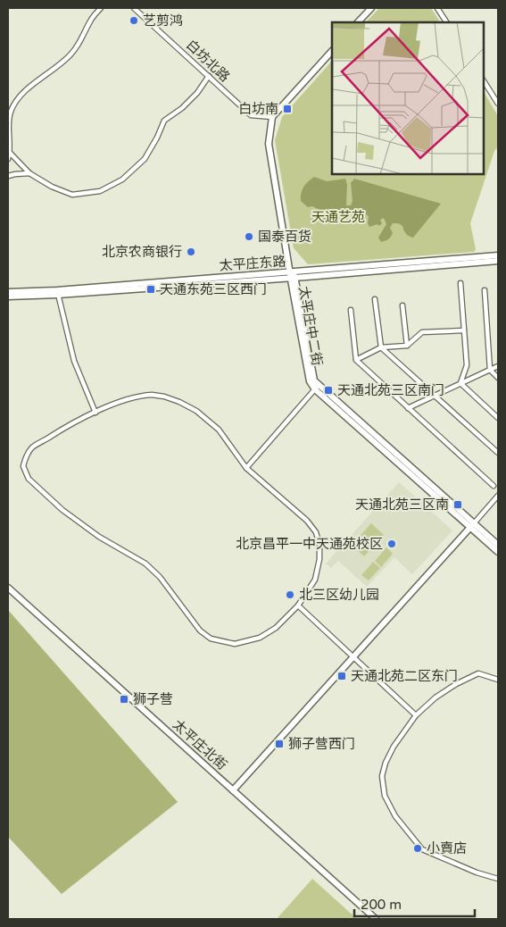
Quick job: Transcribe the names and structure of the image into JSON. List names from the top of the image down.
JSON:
{
  "streets": {
    "main road": ["太平庄东路", "太平庄中二街", "太平庄北街"],
    "street": ["白坊北路"]
  },
  "crossings": [
    ["白坊北路", "太平庄中二街"],
    ["太平庄东路", "太平庄中二街"]
  ],
  "parks": ["天通艺苑"],
  "places": {
    "other": [
      "艺剪鸿",
      "国泰百货",
      "北京农商银行",
      "北京昌平一中天通苑校区",
      "北三区幼儿园",
      "小賣店"
    ],
    "transit": [
      "白坊南",
      "天通东苑三区西门",
      "天通北苑三区南门",
      "天通北苑三区南",
      "天通北苑二区东门",
      "狮子营",
      "狮子营西门"
    ]
  },
  "scale_bar": "200 m"
}
